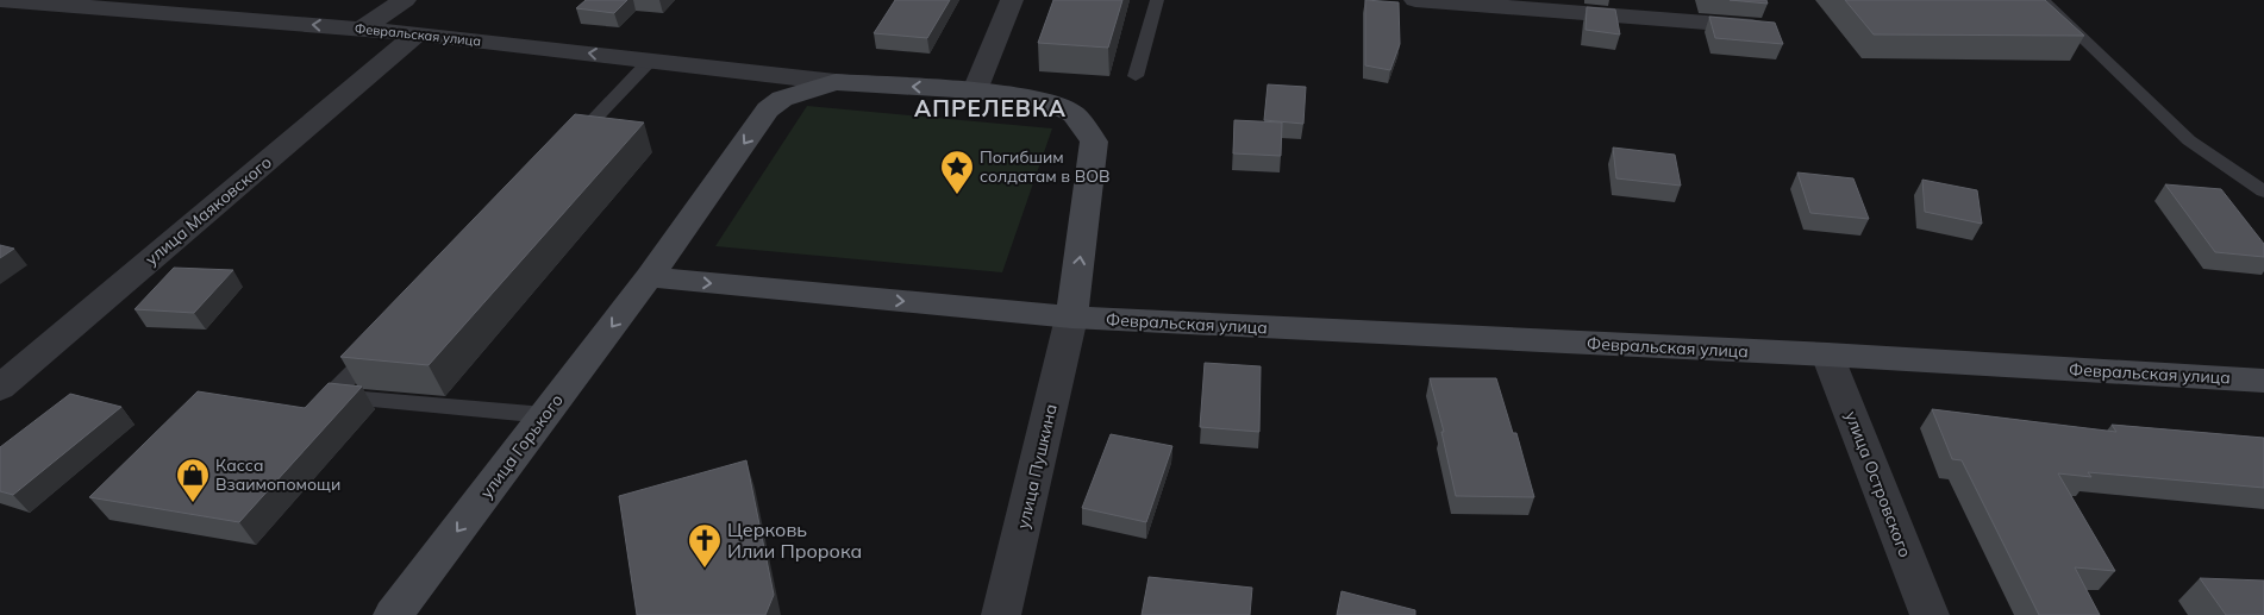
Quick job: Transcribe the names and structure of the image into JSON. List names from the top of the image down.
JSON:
{
  "streets": {
    "main road": ["Февральская улица", "улица Горького"],
    "street": ["улица Маяковского", "улица Пушкина", "улица Островского"]
  },
  "crossings": [
    ["Февральская улица", "улица Маяковского"],
    ["Февральская улица", "улица Горького"],
    ["Февральская улица", "улица Пушкина"],
    ["Февральская улица", "улица Островского"]
  ],
  "one_way": ["улица Горького"],
  "districts": ["АПРЕЛЕВКА"],
  "places": {
    "place": ["Погибшим солдатам в ВОВ"],
    "shop": ["Касса Взаимопомощи"],
    "church": ["Церковь Илии Пророка"]
  }
}
